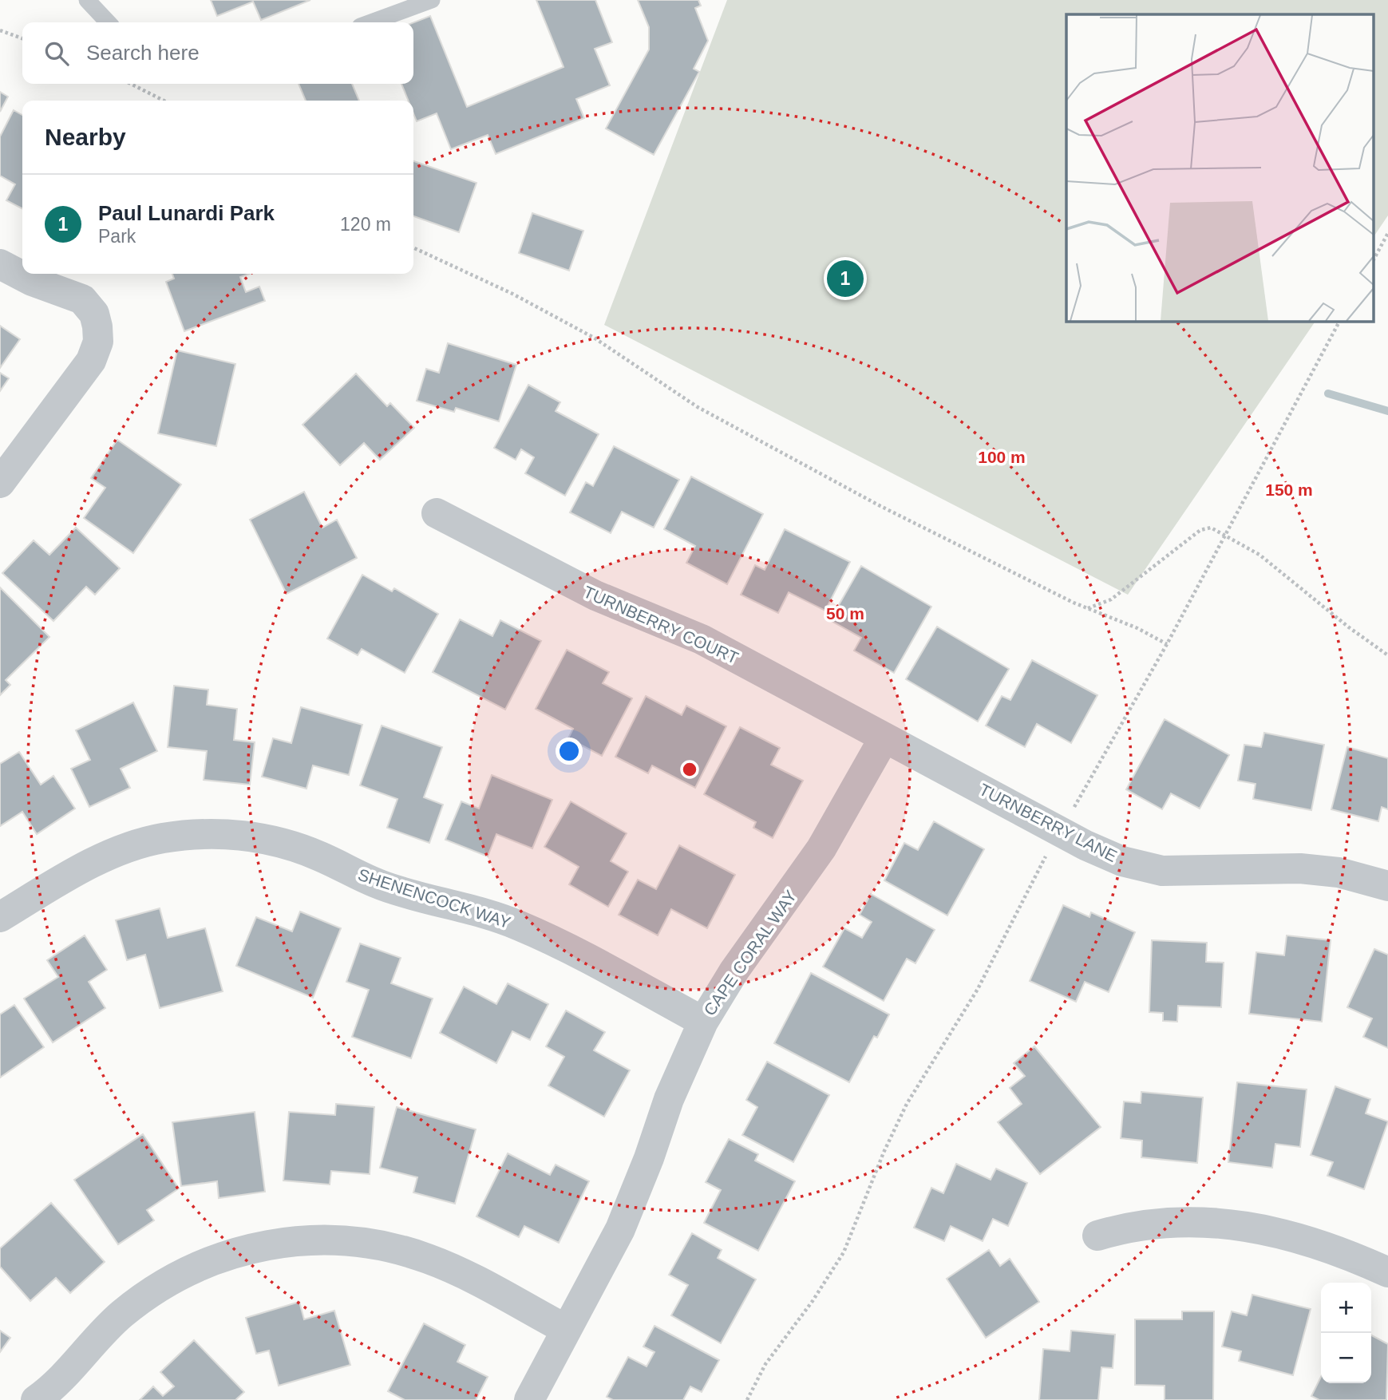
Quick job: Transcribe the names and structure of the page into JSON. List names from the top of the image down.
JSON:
{
  "streets": {
    "street": [
      "TURNBERRY COURT",
      "TURNBERRY LANE",
      "SHENENCOCK WAY",
      "CAPE CORAL WAY"
    ]
  },
  "crossings": [
    ["TURNBERRY COURT", "TURNBERRY LANE"],
    ["TURNBERRY COURT", "CAPE CORAL WAY"],
    ["TURNBERRY LANE", "CAPE CORAL WAY"],
    ["SHENENCOCK WAY", "CAPE CORAL WAY"]
  ],
  "page": {
    "search": "Search here",
    "heading": "Nearby",
    "list": [
      {
        "mark": "1",
        "name": "Paul Lunardi Park",
        "note": "Park",
        "value": "120 m"
      }
    ],
    "pins": "1",
    "map_buttons": ["+", "−"]
  },
  "rings": ["100 m", "150 m", "50 m"]
}
